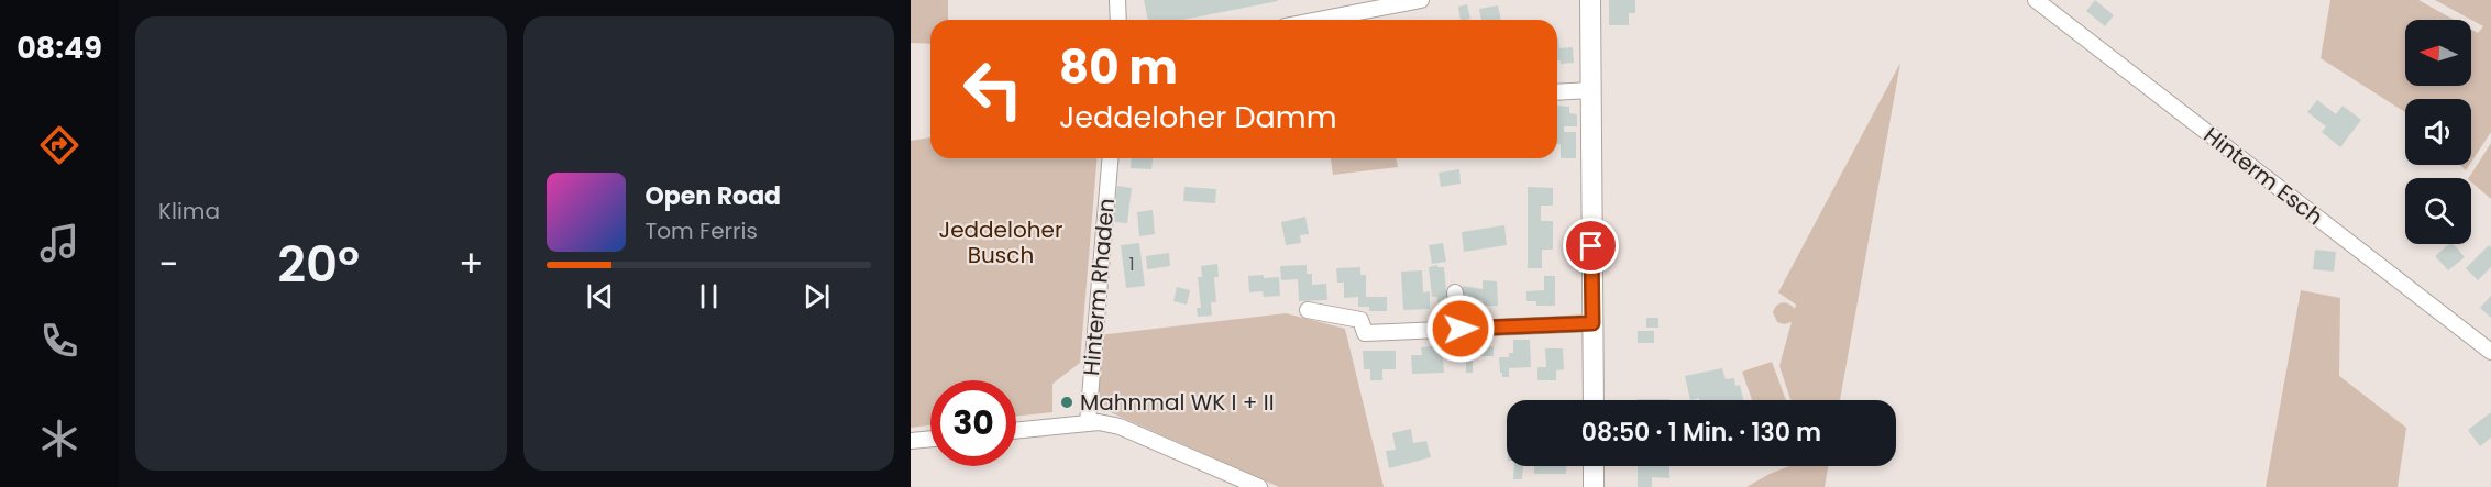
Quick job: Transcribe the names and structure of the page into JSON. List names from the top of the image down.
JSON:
{
  "streets": {
    "street": ["Hinterm Esch", "Hinterm Rhaden"]
  },
  "parks": ["Jeddeloher Busch"],
  "places": ["Mahnmal WK I + II"],
  "house_numbers": ["1"],
  "north": "left",
  "page": {
    "tabs": "08:49",
    "tile": "Klima",
    "turn": ["80 m", "Jeddeloher Damm"],
    "song": ["Open Road", "Tom Ferris"],
    "heat": ["−", "20°", "+"],
    "limit": "30",
    "trip": "08:50 · 1 Min. · 130 m"
  }
}
